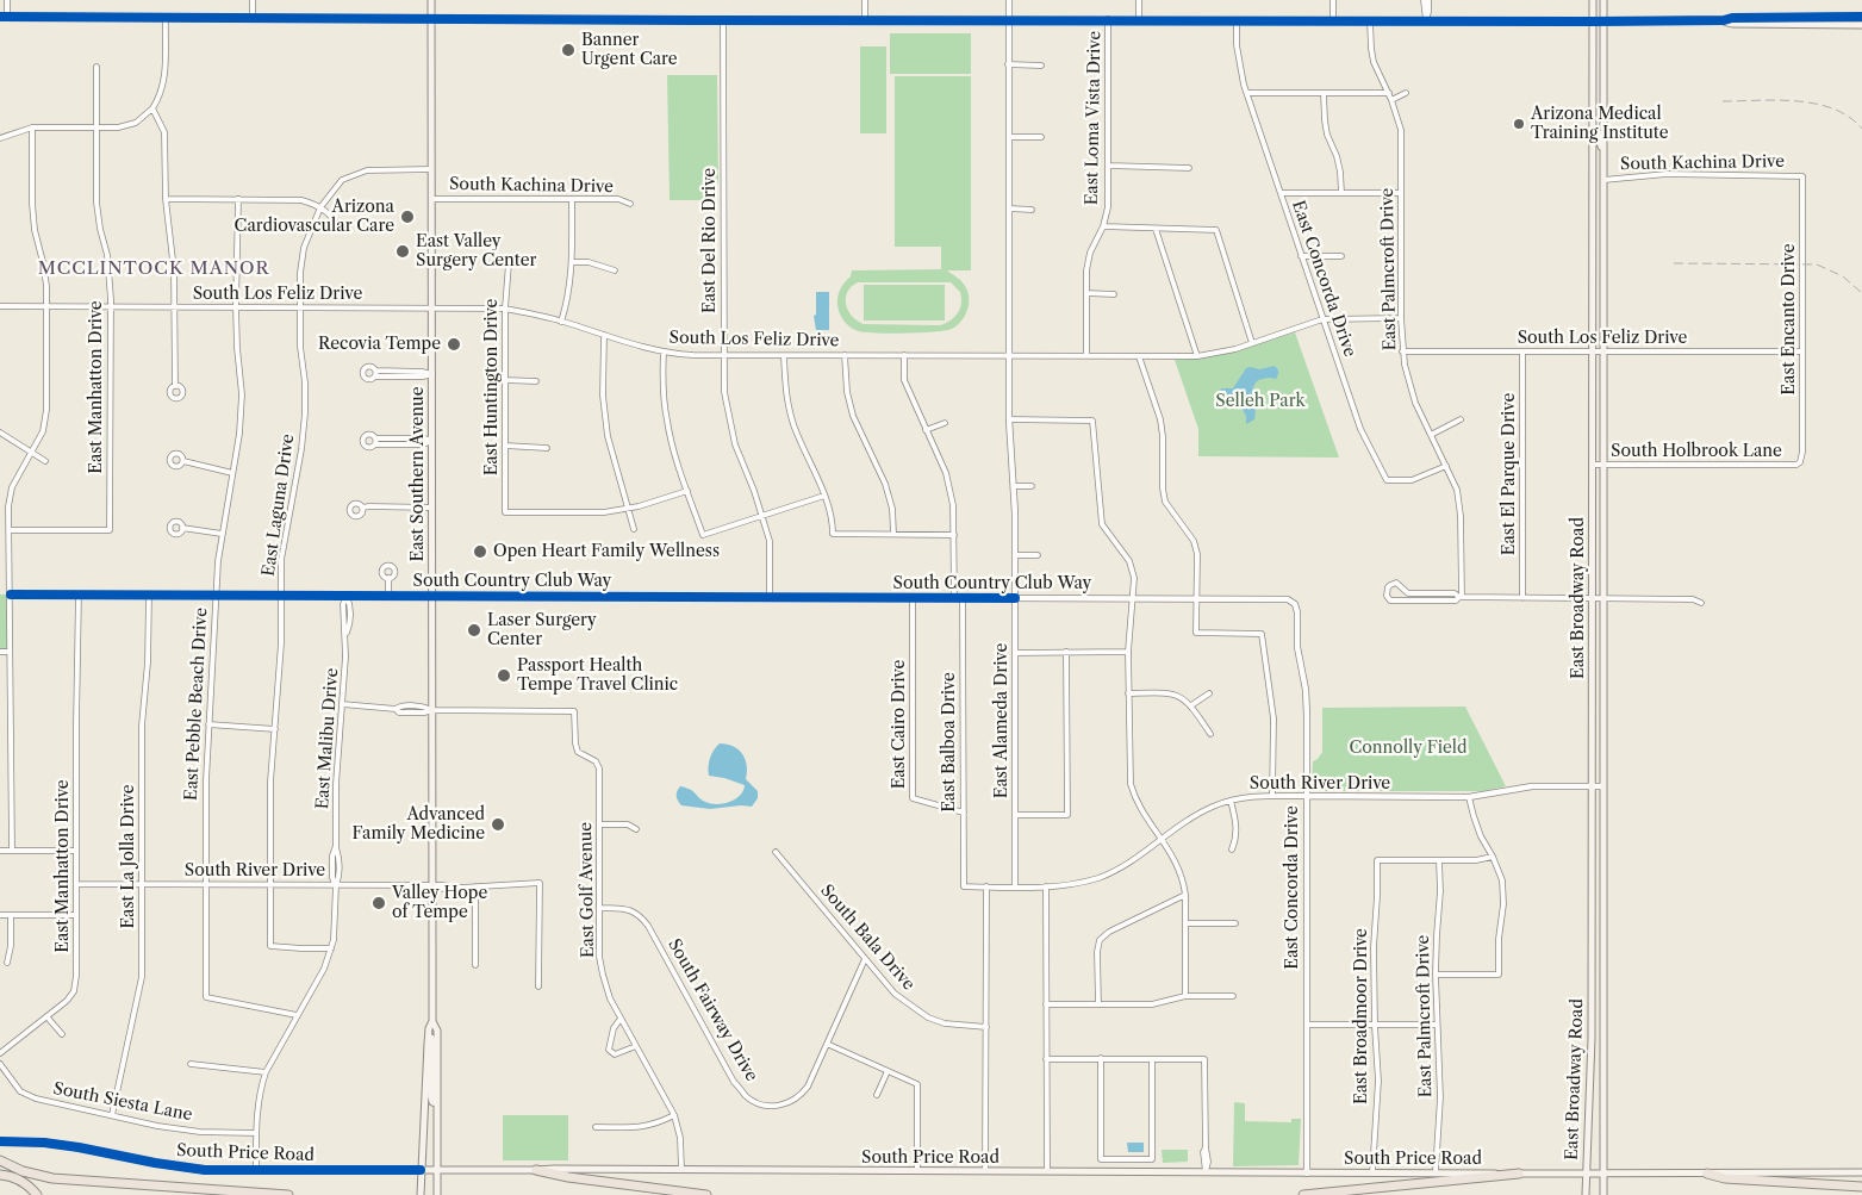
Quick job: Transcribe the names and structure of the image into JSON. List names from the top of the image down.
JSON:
{
  "streets": {
    "main road": ["East Southern Avenue", "East Broadway Road", "South Price Road"],
    "street": [
      "East Loma Vista Drive",
      "South Kachina Drive",
      "East Del Rio Drive",
      "East Palmcroft Drive",
      "East Concorda Drive",
      "South Los Feliz Drive",
      "East Encanto Drive",
      "East Manhatton Drive",
      "East Huntington Drive",
      "South Holbrook Lane",
      "East El Parque Drive",
      "East Laguna Drive",
      "South Country Club Way",
      "East Pebble Beach Drive",
      "East Alameda Drive",
      "East Cairo Drive",
      "East Malibu Drive",
      "East Balboa Drive",
      "South River Drive",
      "East La Jolla Drive",
      "East Golf Avenue",
      "South Bala Drive",
      "South Fairway Drive",
      "East Broadmoor Drive",
      "South Siesta Lane"
    ]
  },
  "crossings": [
    ["East Loma Vista Drive", "South Los Feliz Drive"],
    ["South Kachina Drive", "East Encanto Drive"],
    ["South Kachina Drive", "East Southern Avenue"],
    ["South Kachina Drive", "East Laguna Drive"],
    ["South Kachina Drive", "East Broadway Road"],
    ["East Del Rio Drive", "South Los Feliz Drive"],
    ["East Del Rio Drive", "South Country Club Way"],
    ["East Palmcroft Drive", "East Concorda Drive"],
    ["East Palmcroft Drive", "South Los Feliz Drive"],
    ["East Palmcroft Drive", "East Broadmoor Drive"],
    ["East Palmcroft Drive", "South Price Road"],
    ["East Concorda Drive", "South Los Feliz Drive"],
    ["East Concorda Drive", "South Country Club Way"],
    ["East Concorda Drive", "South River Drive"],
    ["East Concorda Drive", "South Price Road"],
    ["South Los Feliz Drive", "East Encanto Drive"],
    ["South Los Feliz Drive", "East Manhatton Drive"],
    ["South Los Feliz Drive", "East Huntington Drive"],
    ["South Los Feliz Drive", "East Southern Avenue"],
    ["South Los Feliz Drive", "East El Parque Drive"],
    ["South Los Feliz Drive", "East Laguna Drive"],
    ["South Los Feliz Drive", "East Broadway Road"],
    ["South Los Feliz Drive", "East Pebble Beach Drive"],
    ["South Los Feliz Drive", "East Alameda Drive"],
    ["East Encanto Drive", "South Holbrook Lane"],
    ["East Manhatton Drive", "South Country Club Way"],
    ["East Manhatton Drive", "South River Drive"],
    ["South Holbrook Lane", "East Broadway Road"],
    ["East Southern Avenue", "South Country Club Way"],
    ["East Southern Avenue", "South River Drive"],
    ["East Southern Avenue", "East Golf Avenue"],
    ["East Southern Avenue", "South Price Road"],
    ["East Laguna Drive", "South Country Club Way"],
    ["East Laguna Drive", "East Malibu Drive"],
    ["East Laguna Drive", "South River Drive"],
    ["South Country Club Way", "East Pebble Beach Drive"],
    ["South Country Club Way", "East Alameda Drive"],
    ["South Country Club Way", "East Cairo Drive"],
    ["South Country Club Way", "East Malibu Drive"],
    ["South Country Club Way", "East Balboa Drive"],
    ["South Country Club Way", "East La Jolla Drive"],
    ["East Broadway Road", "South River Drive"],
    ["East Broadway Road", "South Price Road"],
    ["East Pebble Beach Drive", "East Malibu Drive"],
    ["East Pebble Beach Drive", "South River Drive"],
    ["East Alameda Drive", "South River Drive"],
    ["East Cairo Drive", "East Balboa Drive"],
    ["East Malibu Drive", "South River Drive"],
    ["East Malibu Drive", "South Siesta Lane"],
    ["East Malibu Drive", "South Price Road"],
    ["East Balboa Drive", "South River Drive"],
    ["South River Drive", "East La Jolla Drive"],
    ["East La Jolla Drive", "South Siesta Lane"],
    ["East Golf Avenue", "South Fairway Drive"],
    ["East Golf Avenue", "South Price Road"],
    ["South Bala Drive", "South Fairway Drive"],
    ["East Broadmoor Drive", "South Price Road"]
  ],
  "districts": ["MCCLINTOCK MANOR"],
  "parks": ["Selleh Park", "Connolly Field"],
  "places": [
    "Banner Urgent Care",
    "Arizona Medical Training Institute",
    "Arizona Cardiovascular Care",
    "East Valley Surgery Center",
    "Recovia Tempe",
    "Open Heart Family Wellness",
    "Laser Surgery Center",
    "Passport Health Tempe Travel Clinic",
    "Advanced Family Medicine",
    "Valley Hope of Tempe"
  ]
}
